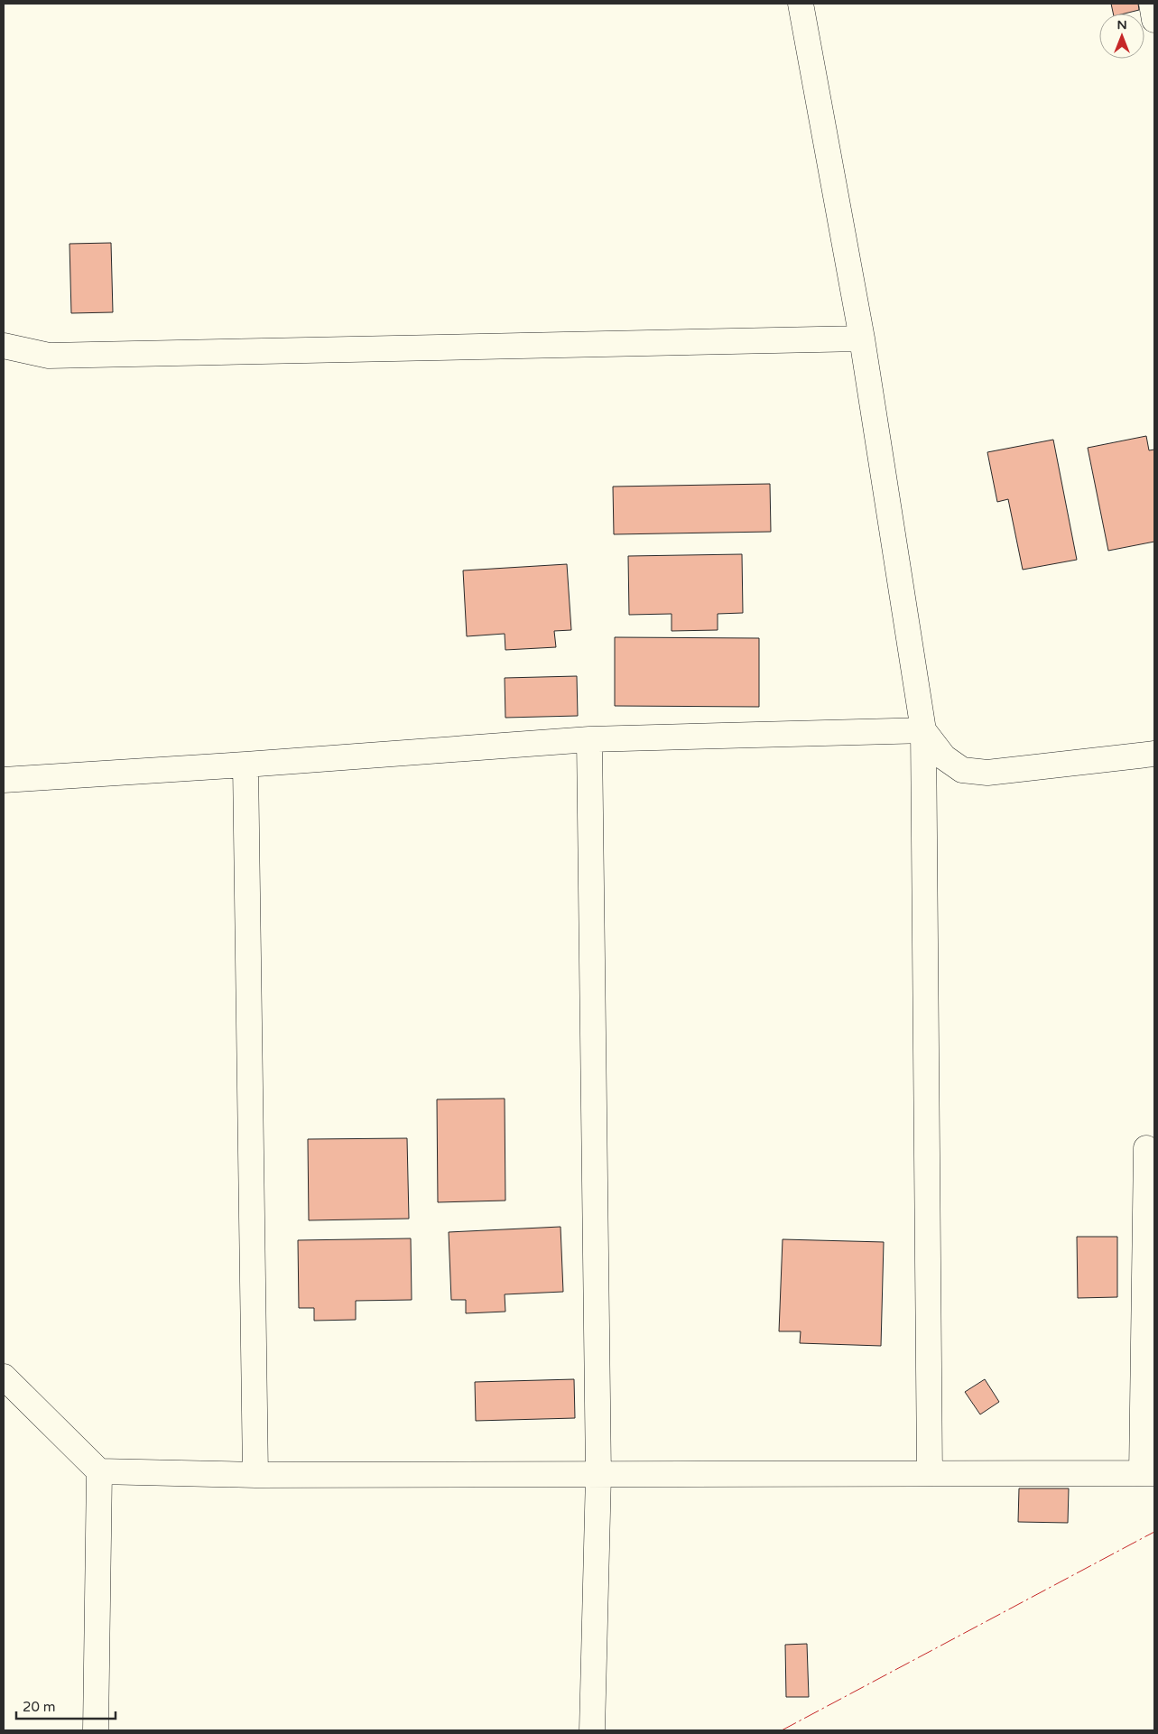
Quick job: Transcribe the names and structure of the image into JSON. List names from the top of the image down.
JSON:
{
  "scale_bar": "20 m",
  "north": "top"
}
